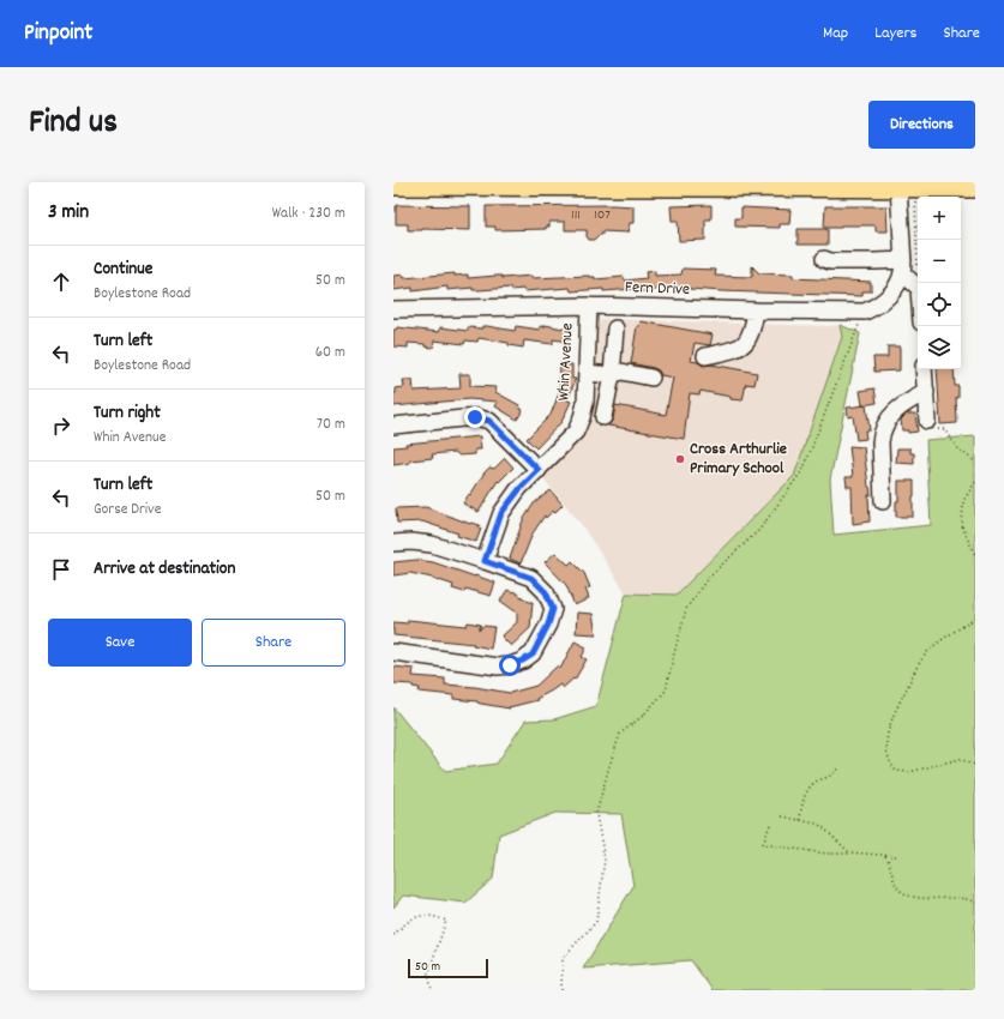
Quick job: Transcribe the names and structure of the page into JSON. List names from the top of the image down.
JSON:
{
  "streets": {
    "street": ["Fern Drive", "Whin Avenue"]
  },
  "crossings": [
    ["Fern Drive", "Whin Avenue"]
  ],
  "places": ["Cross Arthurlie Primary School"],
  "house_numbers": ["111", "107"],
  "scale_bar": "50 m",
  "page": {
    "header": "Pinpoint",
    "nav": ["Map", "Layers", "Share"],
    "title": "Find us",
    "buttons": [
      "Directions",
      ["Save", "Share"]
    ],
    "heading": ["3 min", "Walk · 230 m"],
    "map_buttons": ["+", "−"],
    "list": [
      ["Continue", "Boylestone Road", "50 m"],
      ["Turn left", "Boylestone Road", "60 m"],
      ["Turn right", "Whin Avenue", "70 m"],
      ["Turn left", "Gorse Drive", "50 m"],
      "Arrive at destination"
    ],
    "scale": "50 m"
  }
}
